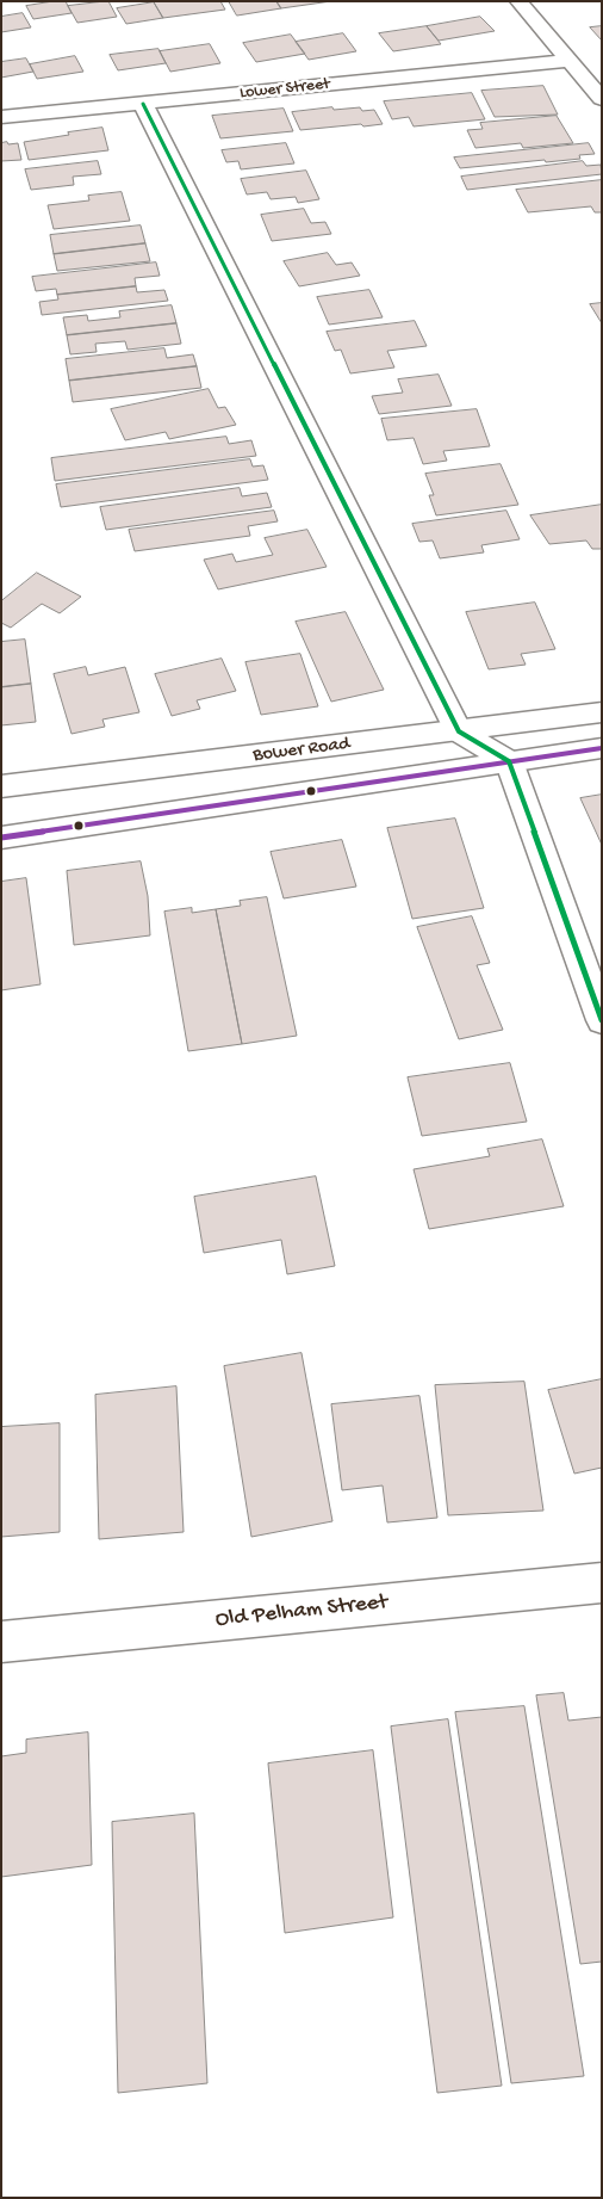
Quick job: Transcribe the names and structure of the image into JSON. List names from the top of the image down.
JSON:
{
  "streets": {
    "street": ["Lower Street", "Bower Road", "Old Pelham Street"]
  }
}
